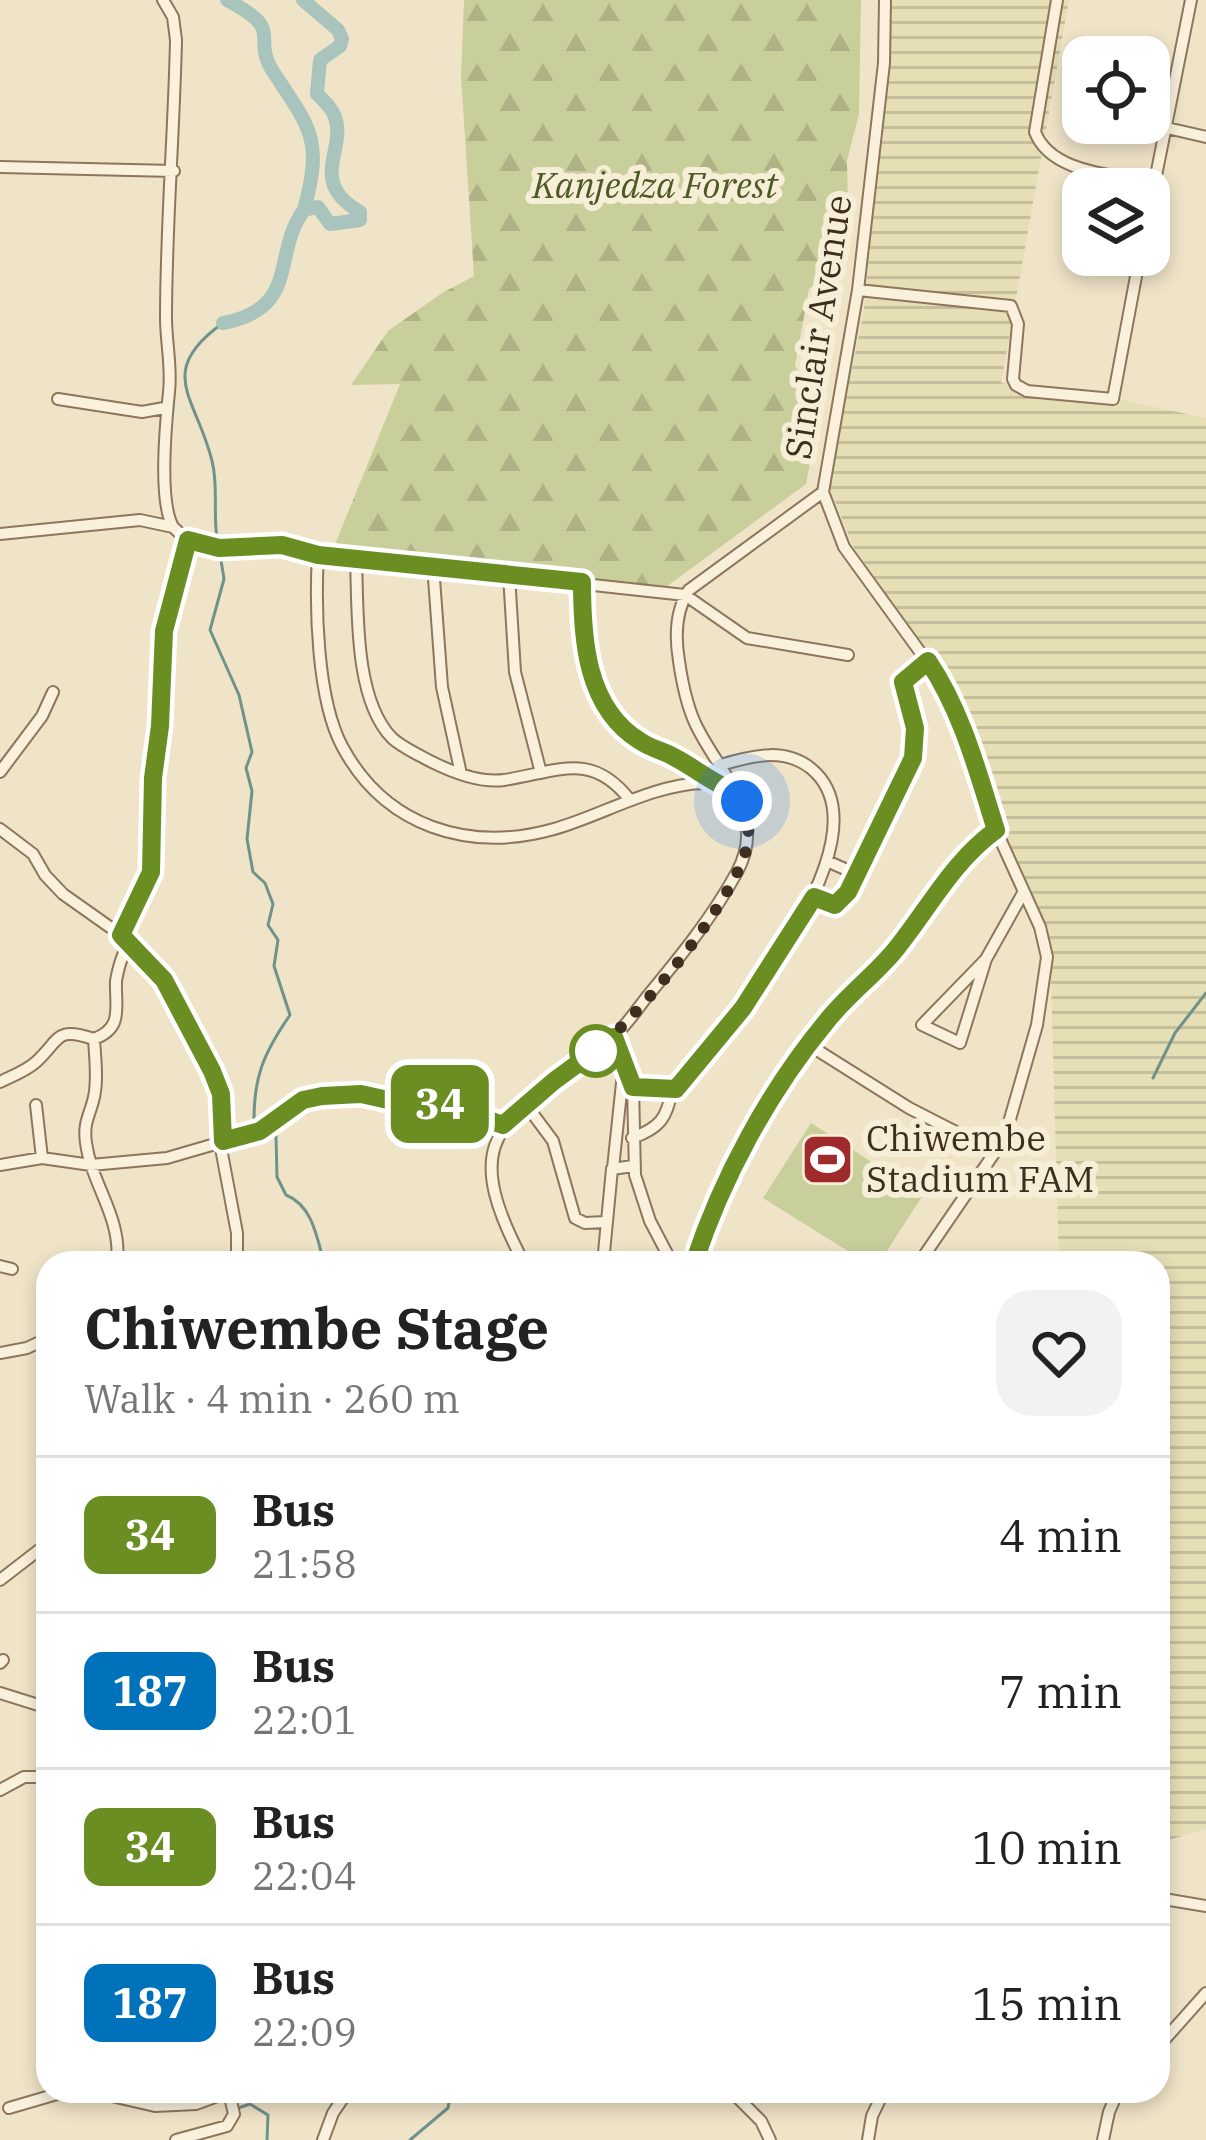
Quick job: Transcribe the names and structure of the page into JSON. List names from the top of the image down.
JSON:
{
  "streets": {
    "street": ["Sinclair Avenue"]
  },
  "parks": ["Kanjedza Forest"],
  "places": {
    "sports": ["Chiwembe Stadium FAM"]
  },
  "lines": ["bus line 34"],
  "page": {
    "on_map": "34",
    "heading": ["Chiwembe Stage", "Walk · 4 min · 260 m"],
    "list": [
      {
        "mark": "34",
        "name": "Bus",
        "note": "21:58",
        "value": "4 min"
      },
      {
        "mark": "187",
        "name": "Bus",
        "note": "22:01",
        "value": "7 min"
      },
      {
        "mark": "34",
        "name": "Bus",
        "note": "22:04",
        "value": "10 min"
      },
      {
        "mark": "187",
        "name": "Bus",
        "note": "22:09",
        "value": "15 min"
      }
    ]
  }
}
